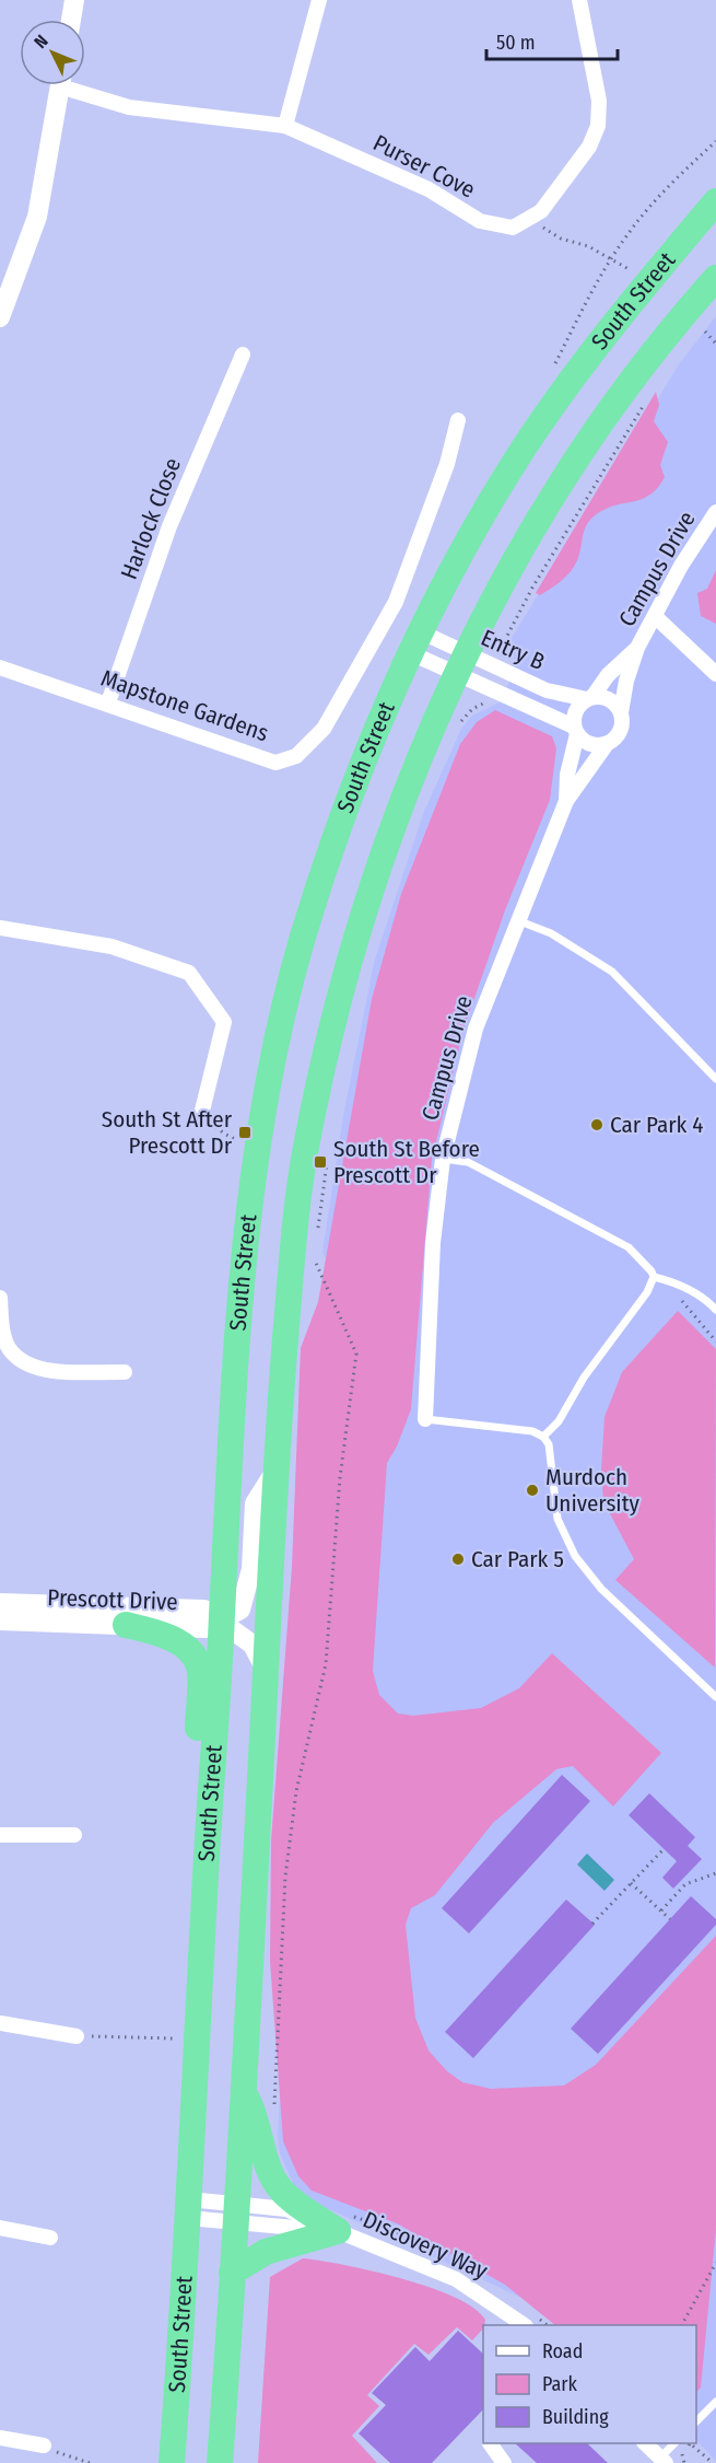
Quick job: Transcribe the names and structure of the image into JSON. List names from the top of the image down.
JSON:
{
  "streets": {
    "highway": ["South Street"],
    "street": [
      "Purser Cove",
      "Harlock Close",
      "Campus Drive",
      "Entry B",
      "Mapstone Gardens",
      "Prescott Drive",
      "Discovery Way"
    ]
  },
  "crossings": [
    ["South Street", "Entry B"],
    ["South Street", "Prescott Drive"],
    ["South Street", "Discovery Way"],
    ["Harlock Close", "Mapstone Gardens"],
    ["Campus Drive", "Entry B"]
  ],
  "places": {
    "other": ["Car Park 4", "Murdoch University", "Car Park 5"],
    "transit": ["South St After Prescott Dr", "South St Before Prescott Dr"]
  },
  "legend": ["Road", "Park", "Building"],
  "scale_bar": "50 m",
  "north": "top left"
}
